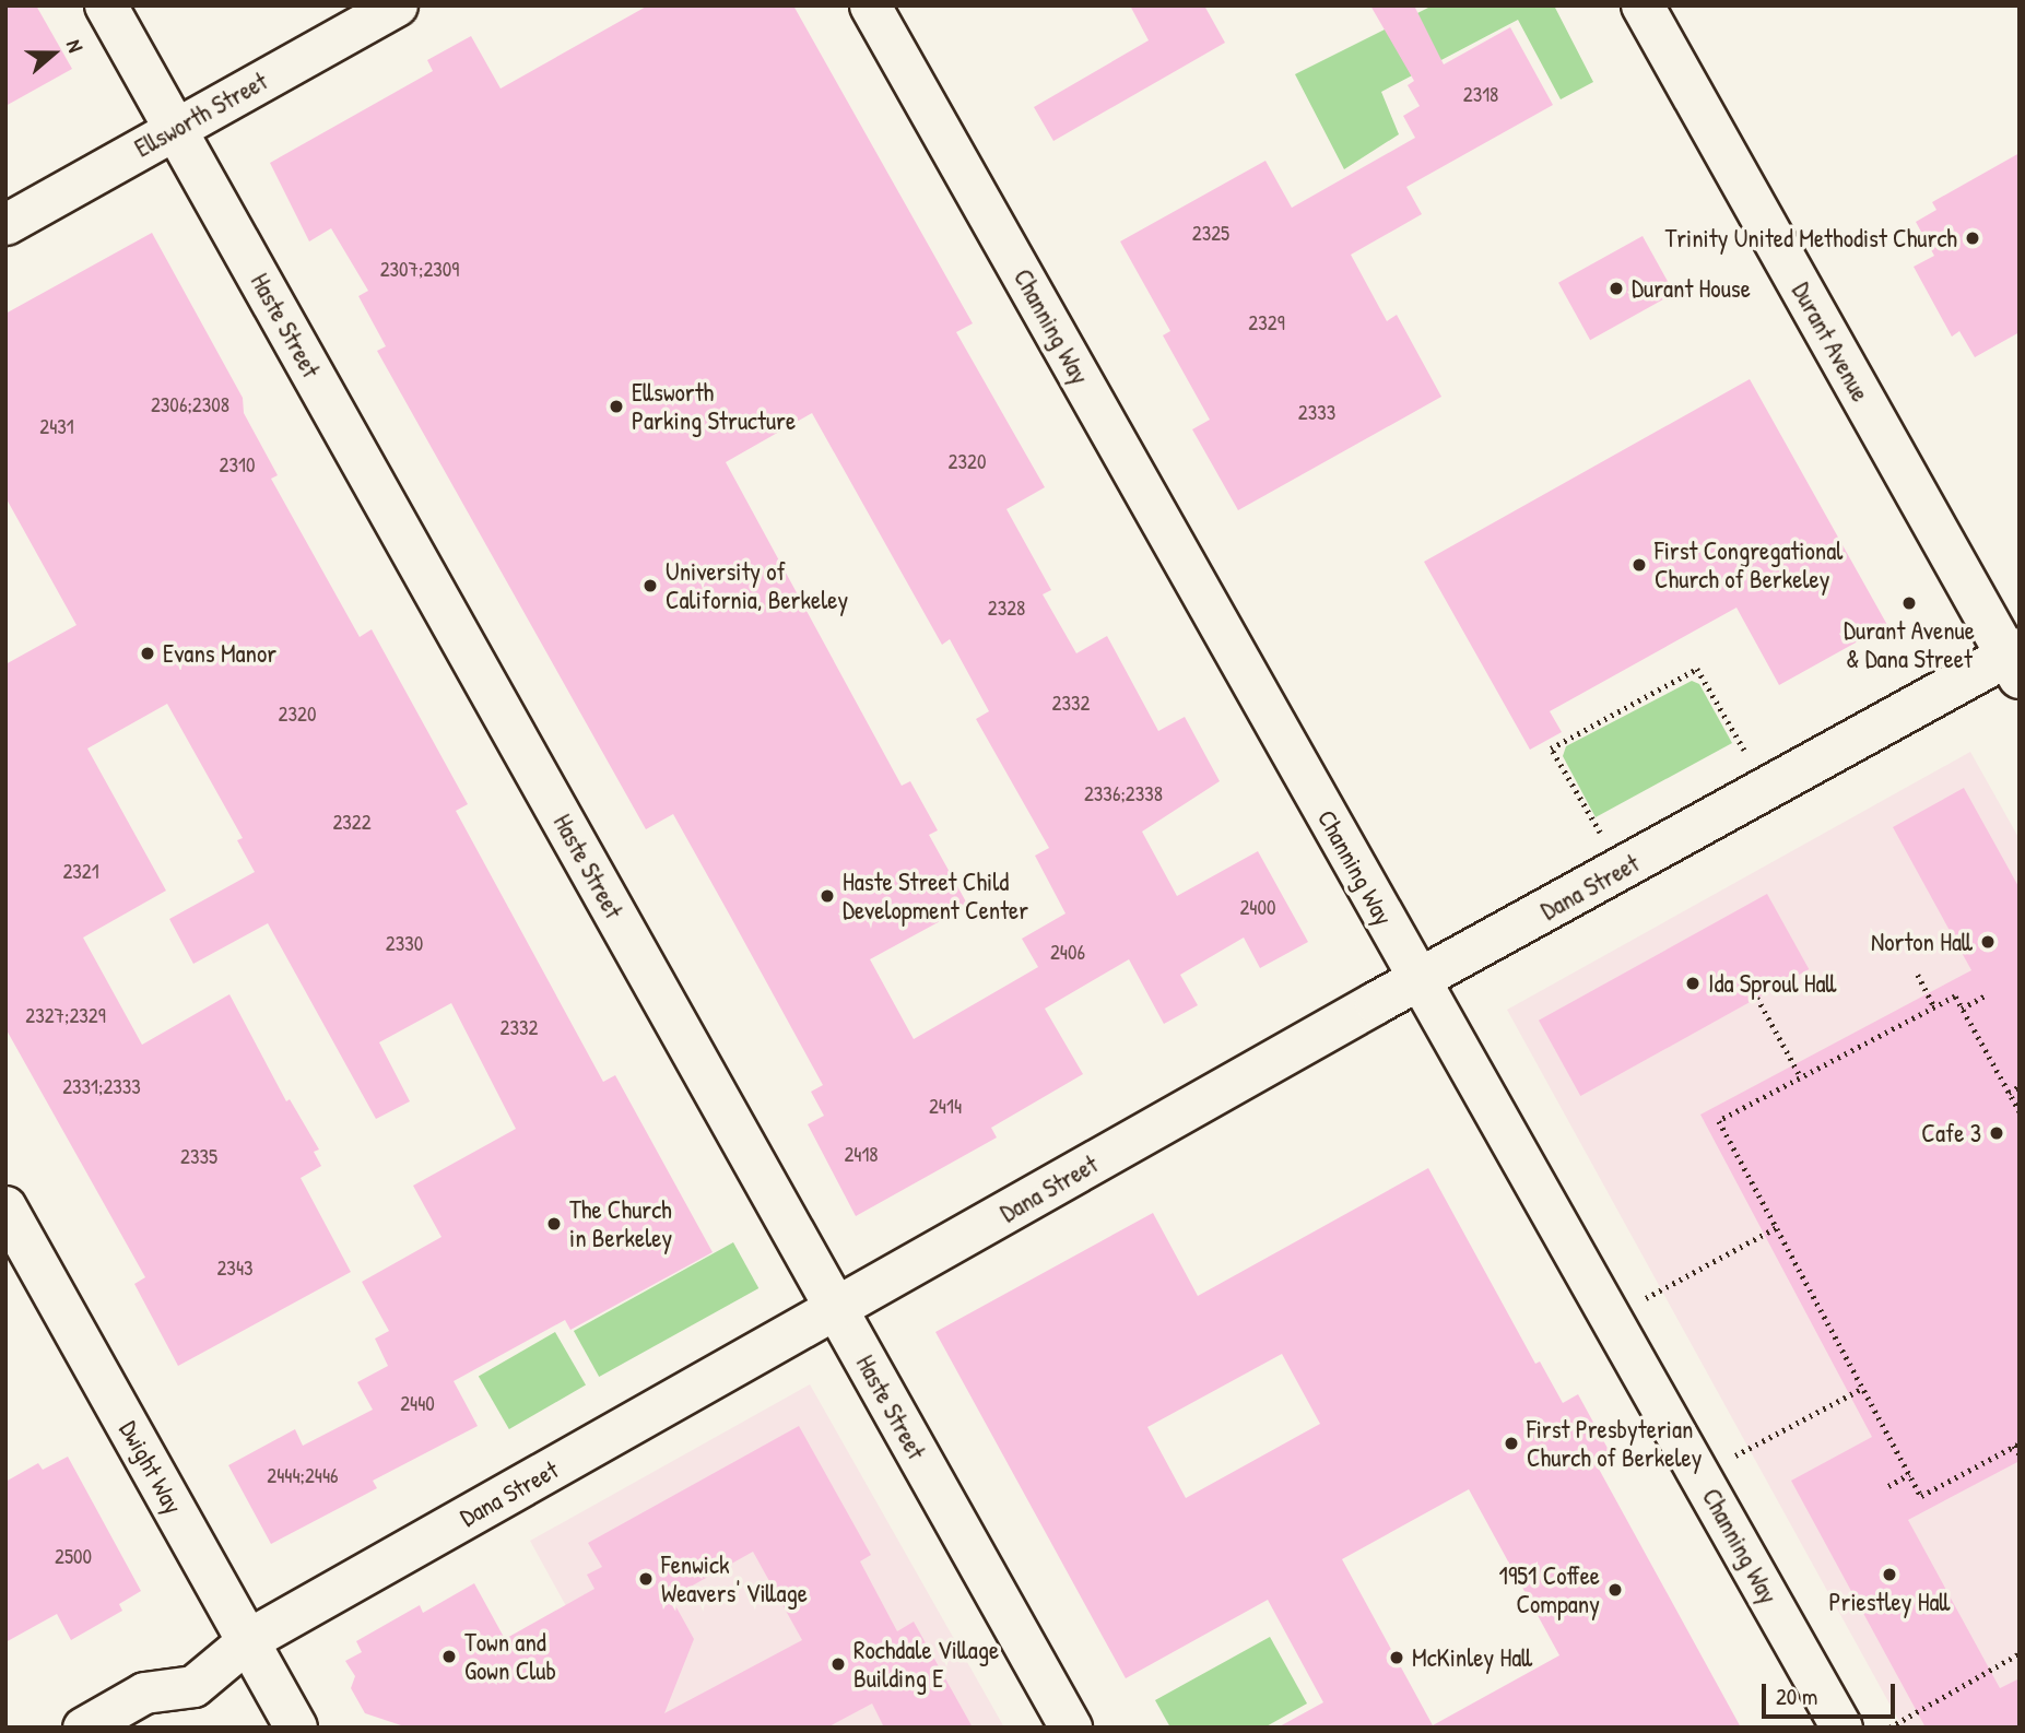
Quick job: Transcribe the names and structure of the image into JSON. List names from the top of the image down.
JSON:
{
  "streets": {
    "main road": [
      "Haste Street",
      "Durant Avenue",
      "Dana Street",
      "Dwight Way"
    ],
    "street": ["Ellsworth Street", "Channing Way"]
  },
  "crossings": [
    ["Ellsworth Street", "Haste Street"],
    ["Haste Street", "Dana Street"],
    ["Channing Way", "Dana Street"],
    ["Durant Avenue", "Dana Street"],
    ["Dana Street", "Dwight Way"]
  ],
  "places": [
    "Trinity United Methodist Church",
    "Durant House",
    "Ellsworth Parking Structure",
    "First Congregational Church of Berkeley",
    "University of California, Berkeley",
    "Durant Avenue & Dana Street",
    "Evans Manor",
    "Haste Street Child Development Center",
    "Norton Hall",
    "Ida Sproul Hall",
    "Cafe 3",
    "The Church in Berkeley",
    "First Presbyterian Church of Berkeley",
    "Priestley Hall",
    "Fenwick Weavers' Village",
    "1951 Coffee Company",
    "Town and Gown Club",
    "McKinley Hall",
    "Rochdale Village Building E"
  ],
  "house_numbers": [
    "2318",
    "2325",
    "2307;2309",
    "2329",
    "2306;2308",
    "2333",
    "2431",
    "2320",
    "2310",
    "2328",
    "2332",
    "2320",
    "2336;2338",
    "2322",
    "2321",
    "2400",
    "2330",
    "2406",
    "2327;2329",
    "2332",
    "2331;2333",
    "2414",
    "2418",
    "2335",
    "2343",
    "2440",
    "2444;2446",
    "2500"
  ],
  "scale_bar": "20 m",
  "north": "right"
}
